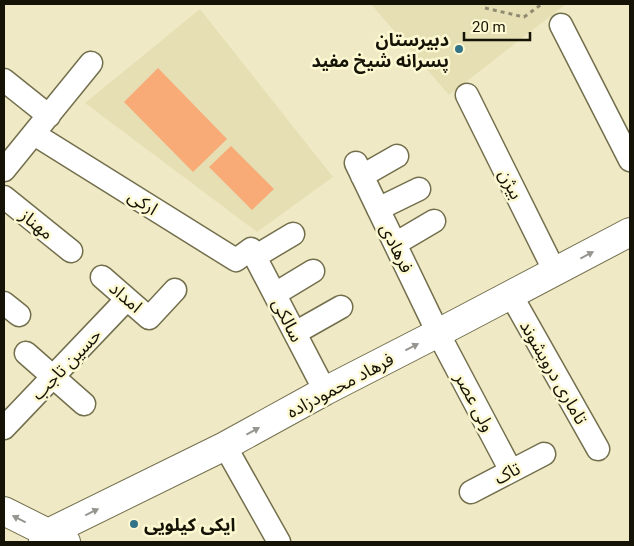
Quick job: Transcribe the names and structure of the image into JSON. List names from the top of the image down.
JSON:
{
  "streets": {
    "street": [
      "بیژن",
      "ارکی",
      "مهناز",
      "فرهادی",
      "امداد",
      "سالکی",
      "حسین تاجب",
      "تاماری درویشوند",
      "فرهاد محمودزاده",
      "ولی عصر",
      "تاک"
    ]
  },
  "crossings": [
    ["بیژن", "فرهاد محمودزاده"],
    ["ارکی", "سالکی"],
    ["فرهادی", "فرهاد محمودزاده"],
    ["فرهادی", "ولی عصر"],
    ["امداد", "حسین تاجب"],
    ["سالکی", "فرهاد محمودزاده"],
    ["تاماری درویشوند", "فرهاد محمودزاده"],
    ["فرهاد محمودزاده", "ولی عصر"],
    ["ولی عصر", "تاک"]
  ],
  "one_way": ["فرهاد محمودزاده"],
  "places": ["دبیرستان پسرانه شیخ مفید", "ایکی کیلویی"],
  "scale_bar": "20 m"
}
